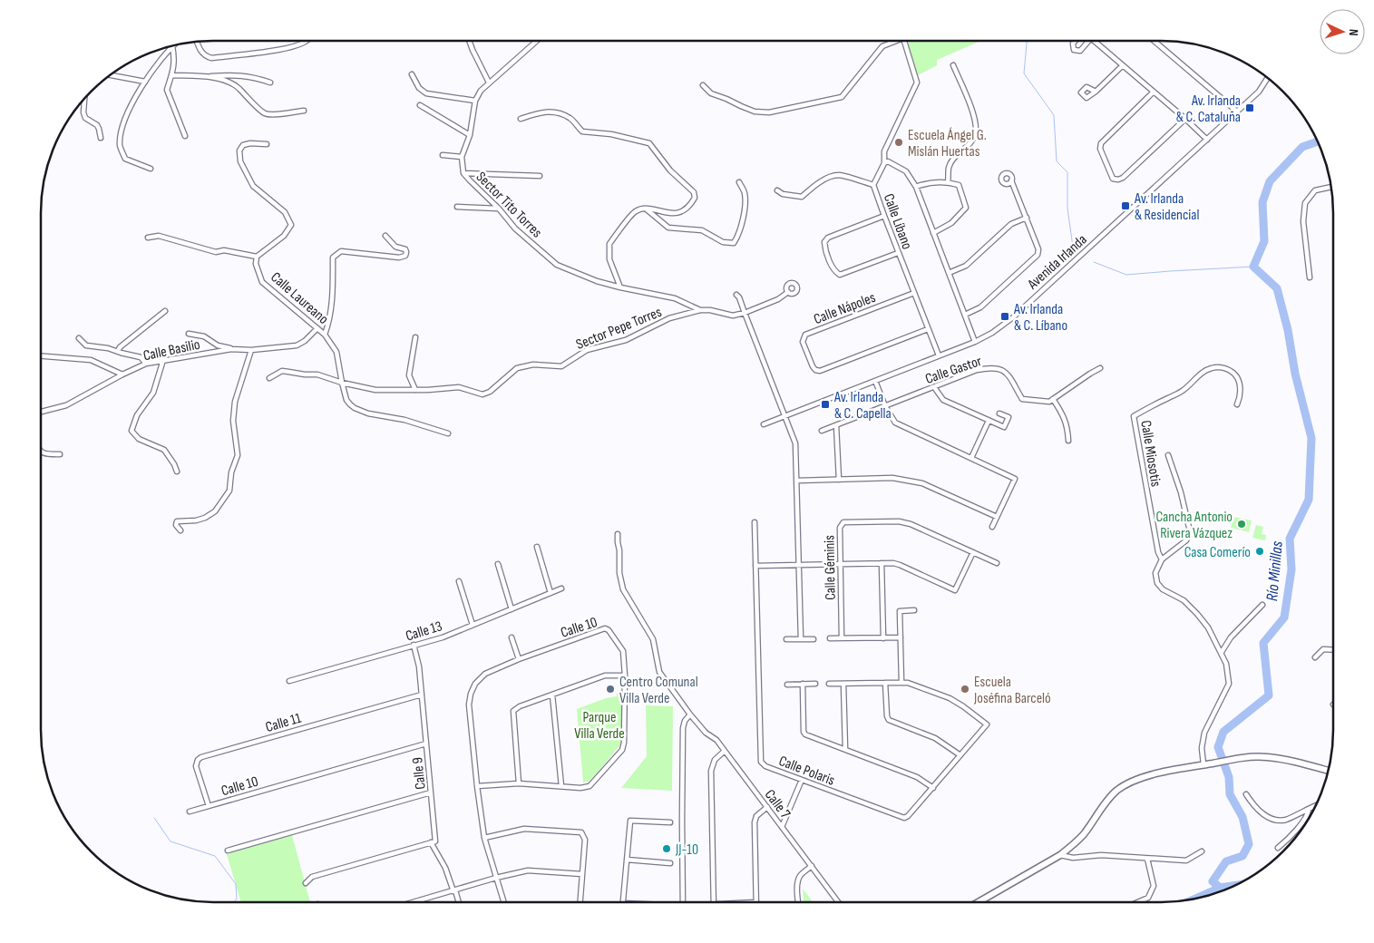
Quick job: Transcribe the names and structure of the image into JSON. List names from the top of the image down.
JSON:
{
  "streets": {
    "street": [
      "Sector Tito Torres",
      "Calle Líbano",
      "Avenida Irlanda",
      "Calle Laureano",
      "Calle Nápoles",
      "Sector Pepe Torres",
      "Calle Basilio",
      "Calle Gastor",
      "Calle Miosotis",
      "Calle Géminis",
      "Calle 10",
      "Calle 13",
      "Calle 11",
      "Calle Polaris",
      "Calle 9",
      "Calle 7"
    ]
  },
  "crossings": [
    ["Sector Tito Torres", "Sector Pepe Torres"],
    ["Calle Líbano", "Avenida Irlanda"],
    ["Calle Líbano", "Calle Nápoles"],
    ["Calle Laureano", "Sector Pepe Torres"],
    ["Calle Laureano", "Calle Basilio"],
    ["Calle 10", "Calle 11"],
    ["Calle 10", "Calle 9"],
    ["Calle 13", "Calle 9"],
    ["Calle 11", "Calle 9"]
  ],
  "water": ["Río Minillas"],
  "parks": ["Parque Villa Verde"],
  "places": {
    "transit": [
      "Av. Irlanda & C. Cataluña",
      "Av. Irlanda & Residencial",
      "Av. Irlanda & C. Líbano",
      "Av. Irlanda & C. Capella"
    ],
    "other": [
      "Escuela Ángel G. Mislán Huertas",
      "Cancha Antonio Rivera Vázquez",
      "Casa Comerío",
      "Centro Comunal Villa Verde",
      "Escuela Joséfina Barceló",
      "JJ-10"
    ]
  },
  "north": "right"
}
